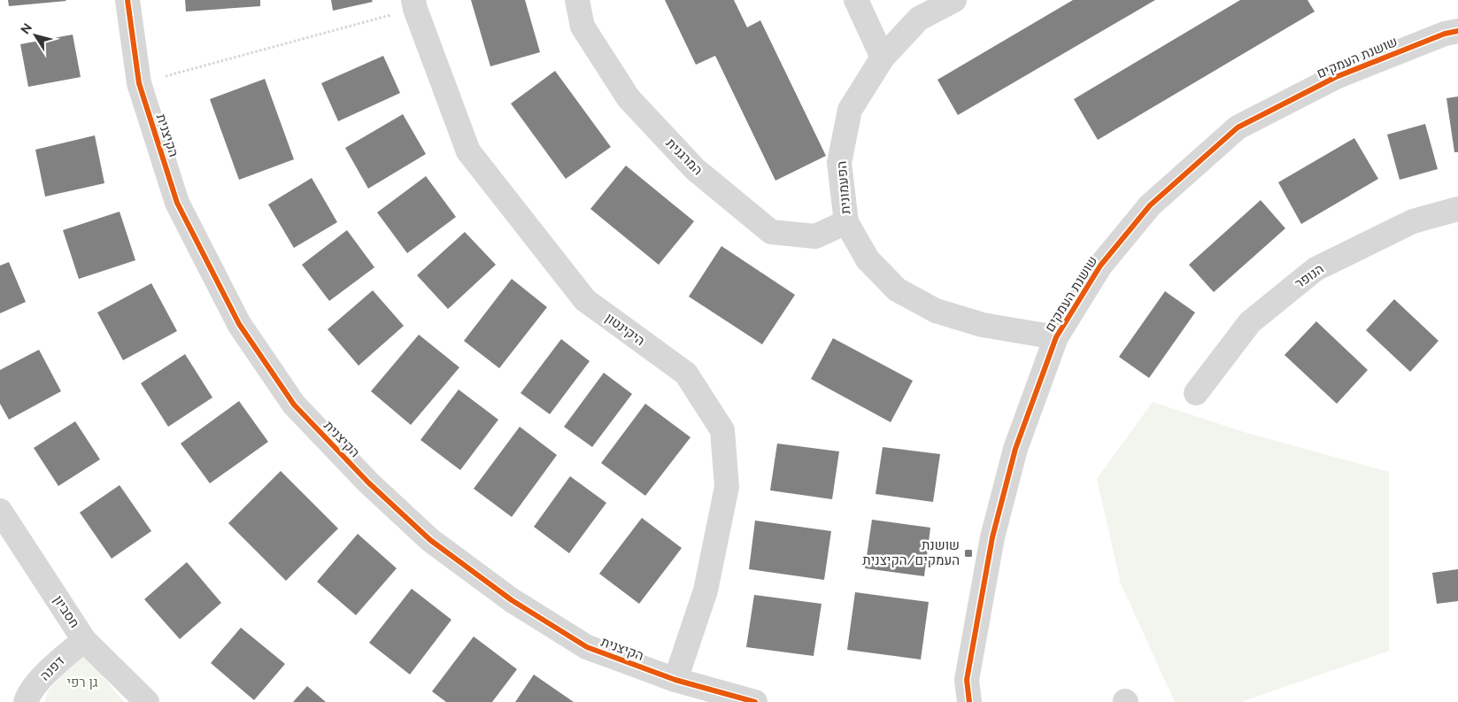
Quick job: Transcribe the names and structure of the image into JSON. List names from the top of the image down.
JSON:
{
  "streets": {
    "street": [
      "שושנת העמקים",
      "הקיצנית",
      "המרגנית",
      "הפעמונית",
      "הנופר",
      "היקינטון",
      "חסביון",
      "דפנה"
    ]
  },
  "crossings": [
    ["שושנת העמקים", "הפעמונית"],
    ["הקיצנית", "היקינטון"],
    ["המרגנית", "הפעמונית"],
    ["חסביון", "דפנה"]
  ],
  "parks": ["גן רפי"],
  "places": {
    "transit": ["שושנת העמקים/הקיצנית"]
  },
  "north": "top left"
}
